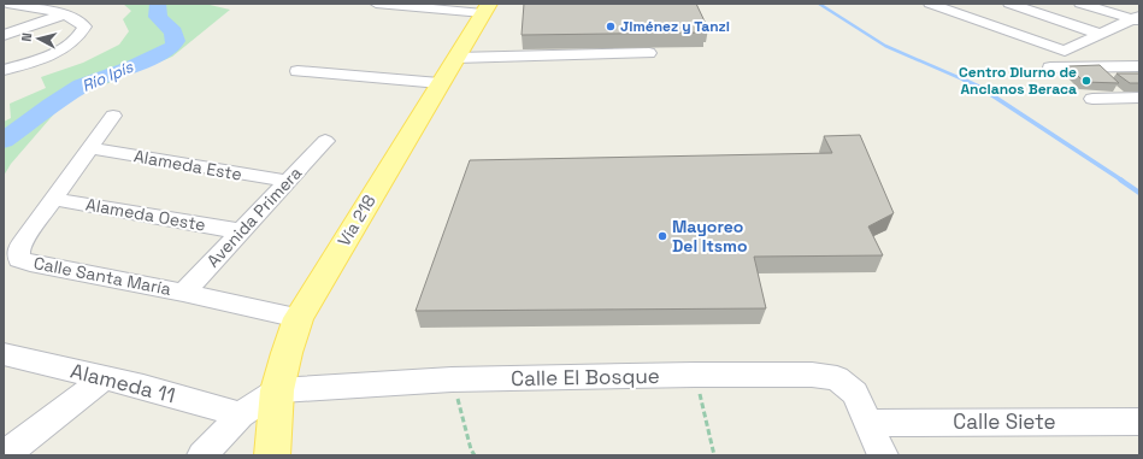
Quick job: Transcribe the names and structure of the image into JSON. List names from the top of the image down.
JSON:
{
  "streets": {
    "main road": ["Vía 218"],
    "street": [
      "Alameda Este",
      "Alameda Oeste",
      "Avenida Primera",
      "Calle Santa María",
      "Calle El Bosque",
      "Alameda 11",
      "Calle Siete"
    ]
  },
  "crossings": [
    ["Alameda Este", "Avenida Primera"],
    ["Alameda Este", "Calle Santa María"],
    ["Alameda Oeste", "Avenida Primera"],
    ["Alameda Oeste", "Calle Santa María"],
    ["Avenida Primera", "Calle Santa María"],
    ["Vía 218", "Calle Santa María"],
    ["Vía 218", "Calle El Bosque"],
    ["Calle El Bosque", "Calle Siete"]
  ],
  "water": ["Río Ipís"],
  "places": ["Jiménez y Tanzi", "Centro Diurno de Ancianos Beraca", "Mayoreo Del Itsmo"],
  "north": "left"
}
